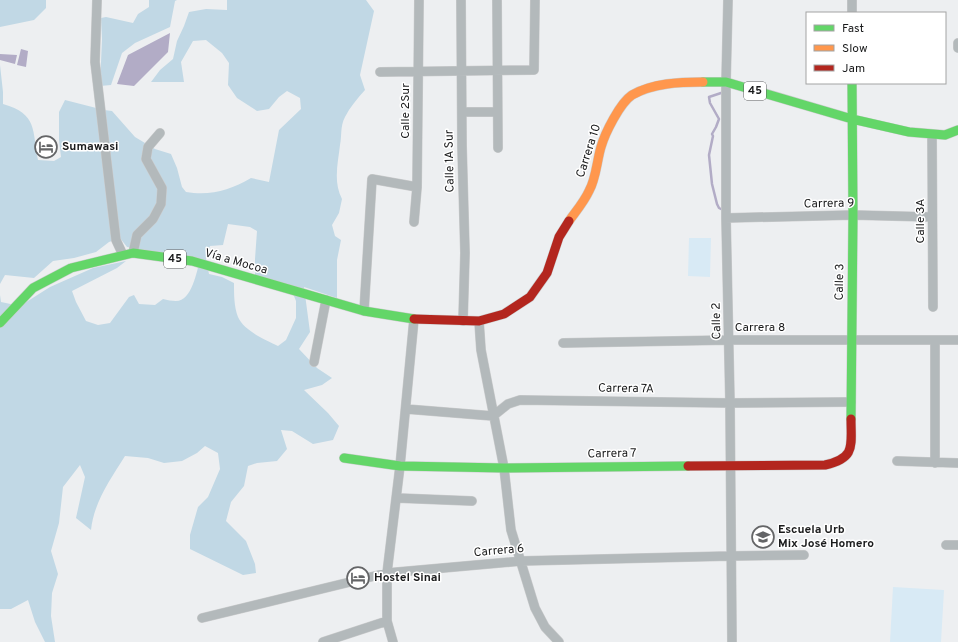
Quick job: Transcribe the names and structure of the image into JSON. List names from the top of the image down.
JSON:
{
  "streets": {
    "main road": [
      "45",
      "Carrera 10",
      "Vía a Mocoa",
      "Calle 3",
      "Carrera 7"
    ],
    "street": [
      "Calle 2Sur",
      "Calle 1A Sur",
      "Carrera 9",
      "Calle 3A",
      "Calle 2",
      "Carrera 8",
      "Carrera 7A",
      "Carrera 6"
    ]
  },
  "crossings": [
    ["Carrera 10", "Calle 1A Sur"],
    ["Carrera 10", "Calle 3A"],
    ["Carrera 10", "Vía a Mocoa"],
    ["Carrera 10", "Calle 3"],
    ["Carrera 10", "Calle 2"],
    ["Carrera 9", "Calle 3A"],
    ["Carrera 9", "Calle 3"],
    ["Carrera 9", "Calle 2"],
    ["Calle 3", "Carrera 8"],
    ["Calle 3", "Carrera 7A"],
    ["Calle 3", "Carrera 7"],
    ["Calle 2", "Carrera 8"],
    ["Calle 2", "Carrera 7A"],
    ["Calle 2", "Carrera 7"],
    ["Calle 2", "Carrera 6"]
  ],
  "places": {
    "hotel": ["Sumawasi", "Hostel Sinai"],
    "school or university": ["Escuela Urb Mix José Homero"]
  },
  "legend": ["Fast", "Slow", "Jam"]
}
